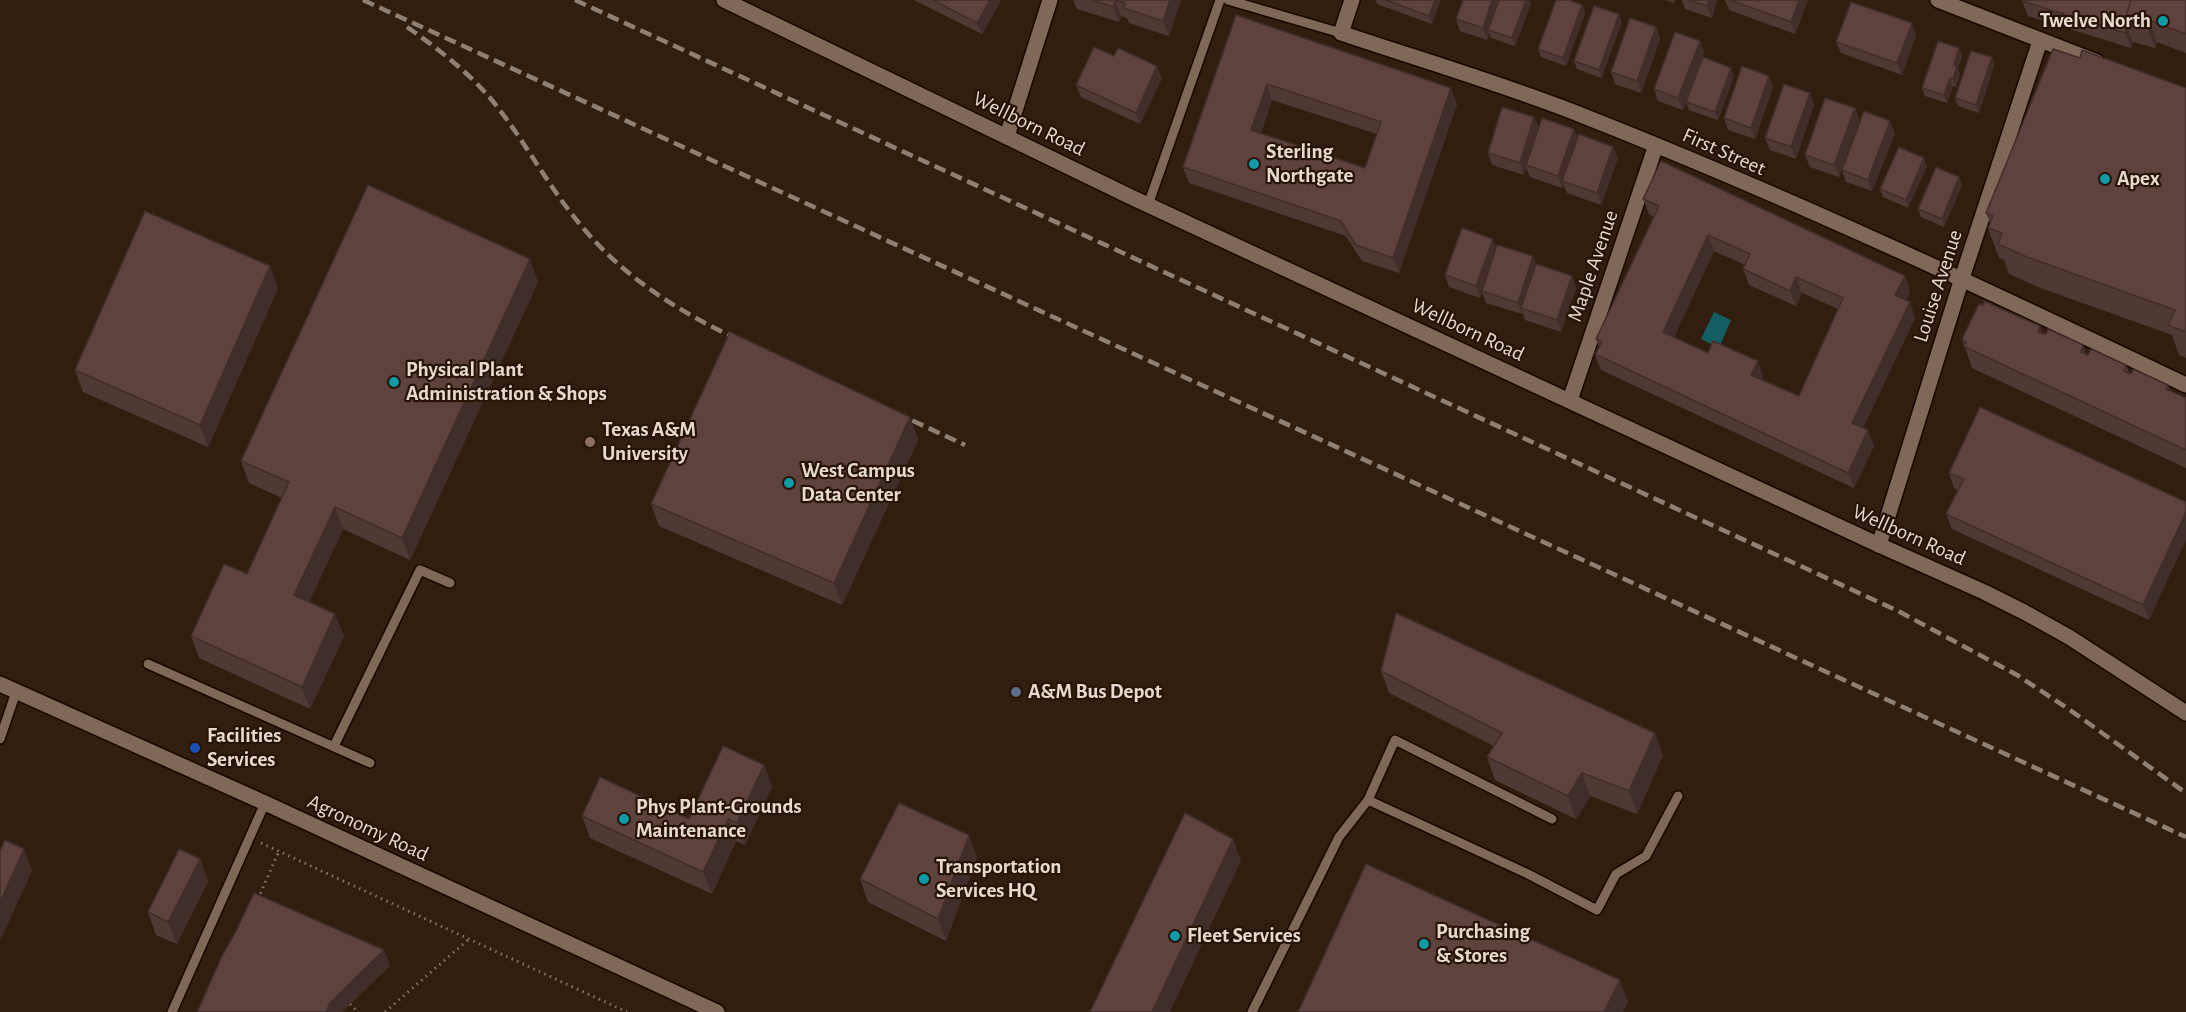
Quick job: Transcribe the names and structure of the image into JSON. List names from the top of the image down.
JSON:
{
  "streets": {
    "street": [
      "Wellborn Road",
      "First Street",
      "Maple Avenue",
      "Louise Avenue",
      "Agronomy Road"
    ]
  },
  "crossings": [
    ["Wellborn Road", "Maple Avenue"],
    ["Wellborn Road", "Louise Avenue"],
    ["First Street", "Maple Avenue"],
    ["First Street", "Louise Avenue"]
  ],
  "places": [
    "Twelve North",
    "Sterling Northgate",
    "Apex",
    "Physical Plant Administration & Shops",
    "Texas A&M University",
    "West Campus Data Center",
    "A&M Bus Depot",
    "Facilities Services",
    "Phys Plant-Grounds Maintenance",
    "Transportation Services HQ",
    "Fleet Services",
    "Purchasing & Stores"
  ]
}
